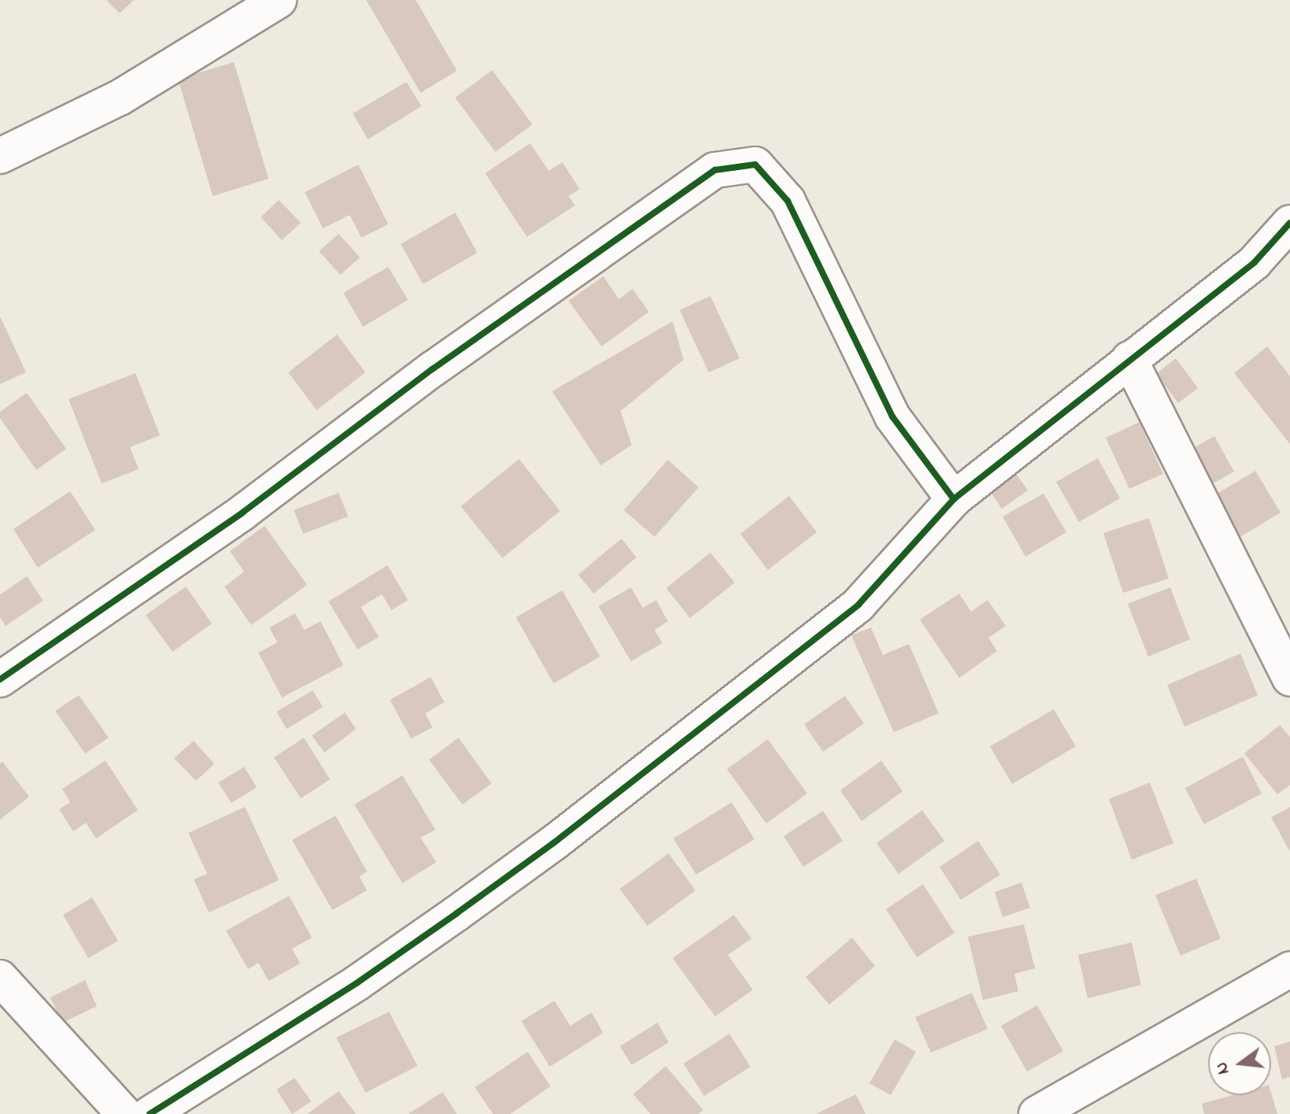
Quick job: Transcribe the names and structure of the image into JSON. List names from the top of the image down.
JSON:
{
  "north": "left"
}
